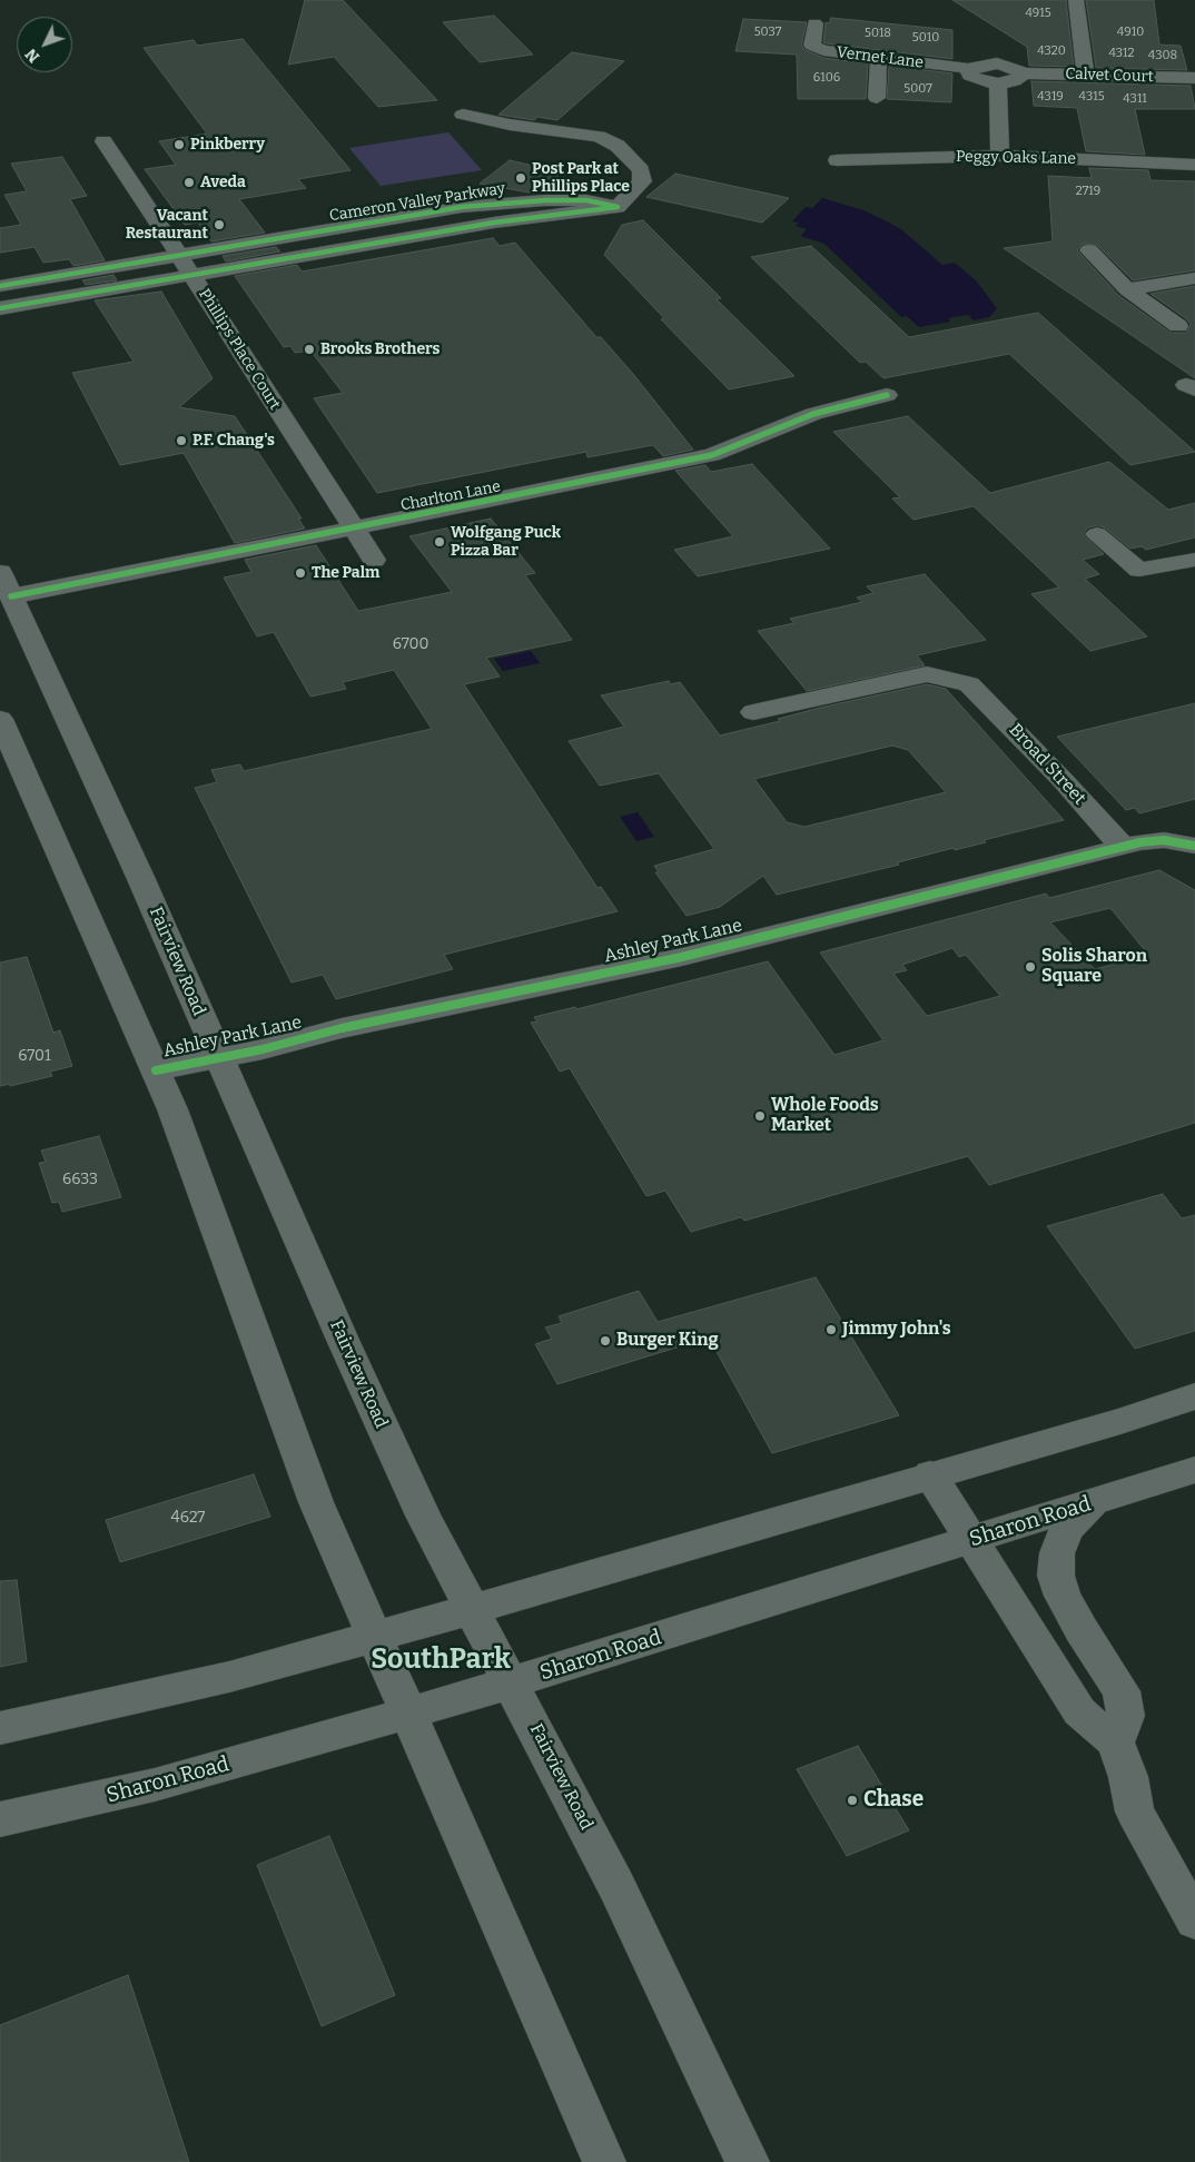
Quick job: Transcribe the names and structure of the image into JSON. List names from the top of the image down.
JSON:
{
  "streets": {
    "street": [
      "Vernet Lane",
      "Calvet Court",
      "Peggy Oaks Lane",
      "Cameron Valley Parkway",
      "Phillips Place Court",
      "Charlton Lane",
      "Broad Street",
      "Ashley Park Lane",
      "Fairview Road",
      "Sharon Road"
    ]
  },
  "crossings": [
    ["Vernet Lane", "Calvet Court"],
    ["Cameron Valley Parkway", "Phillips Place Court"],
    ["Phillips Place Court", "Charlton Lane"],
    ["Charlton Lane", "Fairview Road"],
    ["Broad Street", "Ashley Park Lane"],
    ["Ashley Park Lane", "Fairview Road"],
    ["Fairview Road", "Sharon Road"]
  ],
  "districts": ["SouthPark"],
  "places": [
    "Pinkberry",
    "Post Park at Phillips Place",
    "Aveda",
    "Vacant Restaurant",
    "Brooks Brothers",
    "P.F. Chang's",
    "Wolfgang Puck Pizza Bar",
    "The Palm",
    "Solis Sharon Square",
    "Whole Foods Market",
    "Jimmy John's",
    "Burger King",
    "Chase"
  ],
  "house_numbers": [
    "4915",
    "5037",
    "4910",
    "5018",
    "5010",
    "4320",
    "4312",
    "4308",
    "6106",
    "5007",
    "4319",
    "4315",
    "4311",
    "2719",
    "6700",
    "6701",
    "6633",
    "4627"
  ],
  "north": "bottom left"
}
